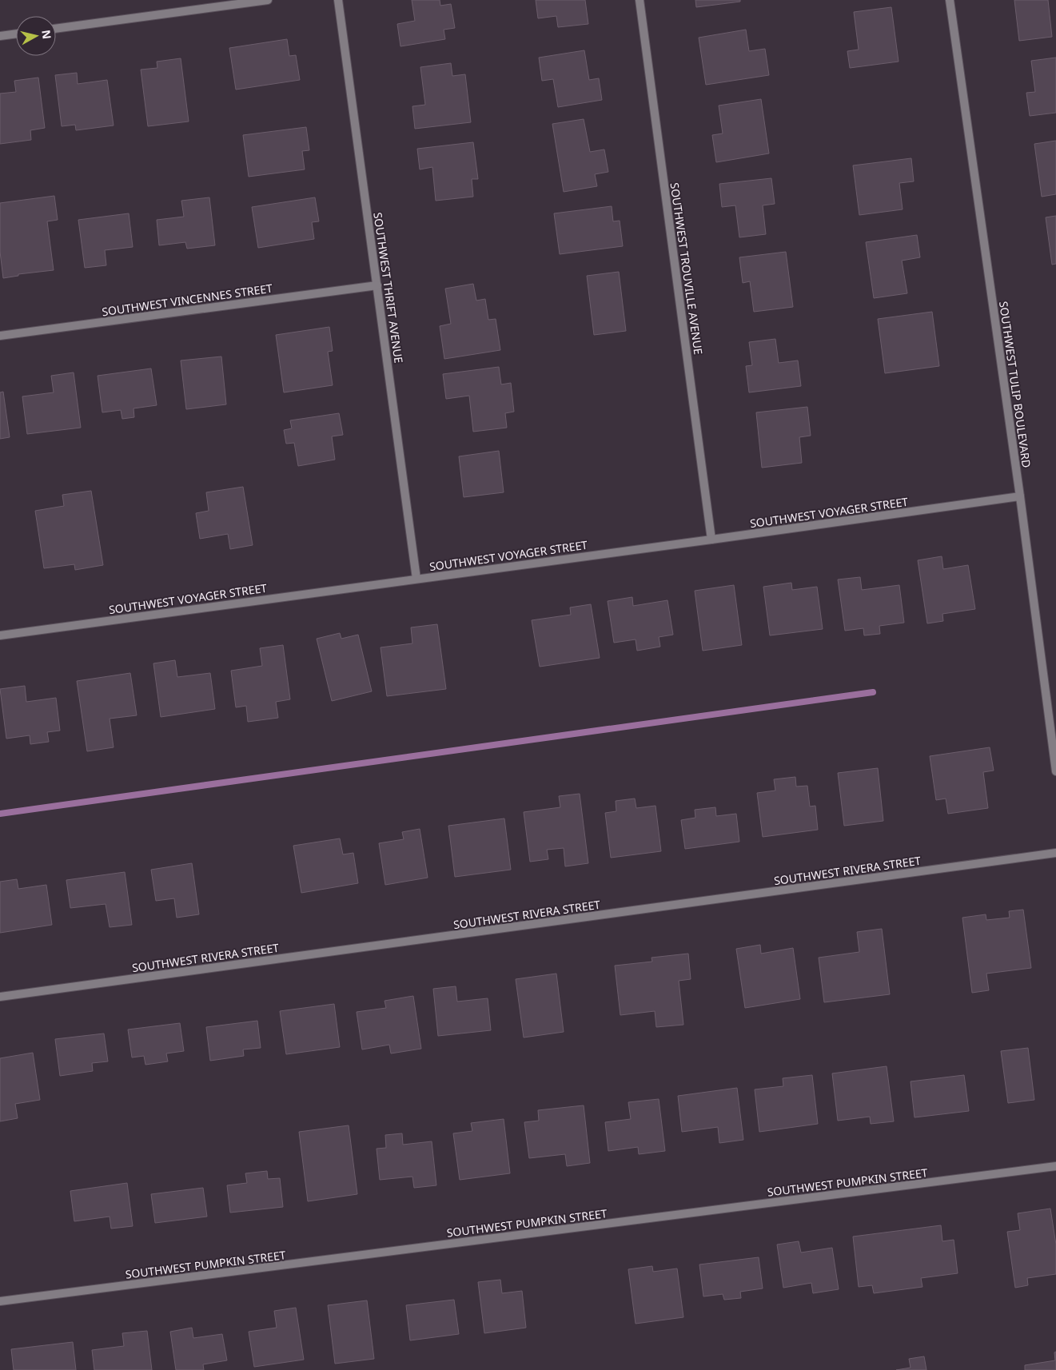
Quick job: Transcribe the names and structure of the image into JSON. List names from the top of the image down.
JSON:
{
  "streets": {
    "street": [
      "SOUTHWEST TROUVILLE AVENUE",
      "SOUTHWEST THRIFT AVENUE",
      "SOUTHWEST VINCENNES STREET",
      "SOUTHWEST TULIP BOULEVARD",
      "SOUTHWEST VOYAGER STREET",
      "SOUTHWEST RIVERA STREET",
      "SOUTHWEST PUMPKIN STREET"
    ]
  },
  "crossings": [
    ["SOUTHWEST TROUVILLE AVENUE", "SOUTHWEST VOYAGER STREET"],
    ["SOUTHWEST THRIFT AVENUE", "SOUTHWEST VINCENNES STREET"],
    ["SOUTHWEST THRIFT AVENUE", "SOUTHWEST VOYAGER STREET"],
    ["SOUTHWEST TULIP BOULEVARD", "SOUTHWEST VOYAGER STREET"]
  ],
  "north": "right"
}
